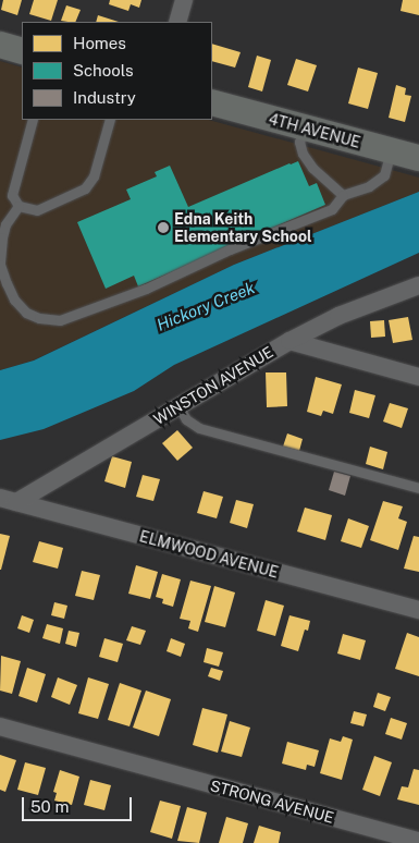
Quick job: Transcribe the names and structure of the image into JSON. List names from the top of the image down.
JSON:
{
  "streets": {
    "street": [
      "4TH AVENUE",
      "WINSTON AVENUE",
      "ELMWOOD AVENUE",
      "STRONG AVENUE"
    ]
  },
  "crossings": [
    ["WINSTON AVENUE", "ELMWOOD AVENUE"]
  ],
  "water": ["Hickory Creek"],
  "places": ["Edna Keith Elementary School"],
  "legend": ["Homes", "Schools", "Industry"],
  "scale_bar": "50 m"
}
